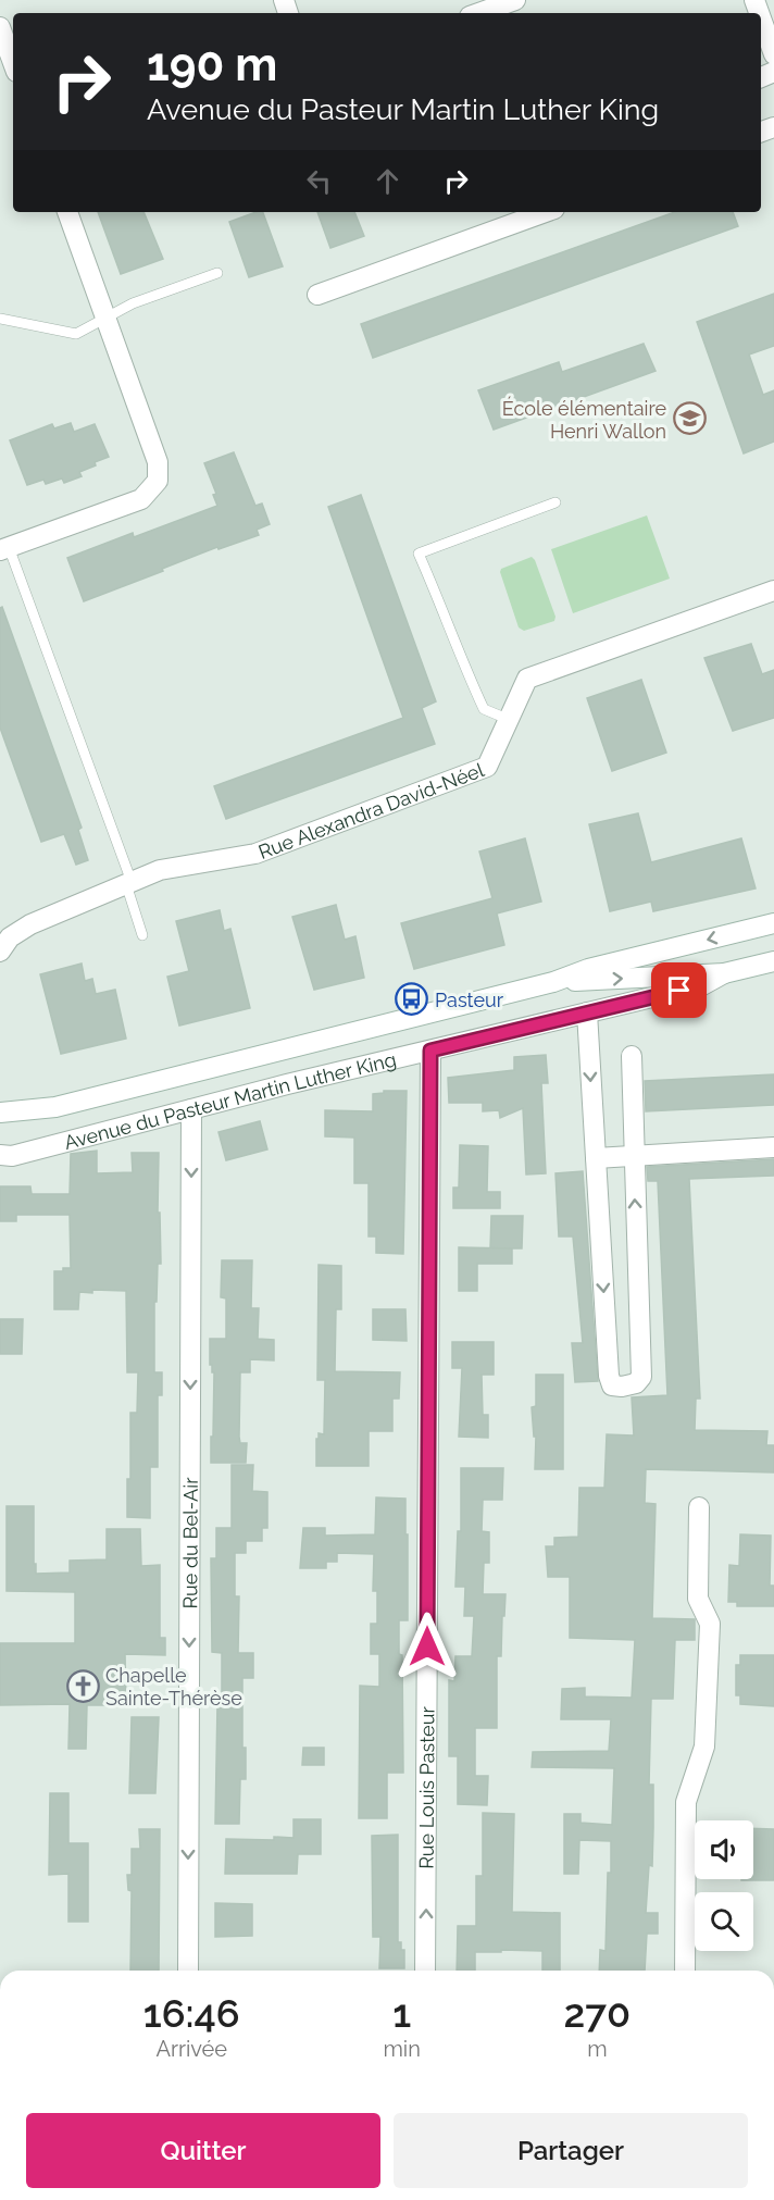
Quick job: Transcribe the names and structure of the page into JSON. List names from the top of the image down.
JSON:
{
  "streets": {
    "street": [
      "Rue Alexandra David-Néel",
      "Avenue du Pasteur Martin Luther King",
      "Rue du Bel-Air",
      "Rue Louis Pasteur"
    ]
  },
  "crossings": [
    ["Avenue du Pasteur Martin Luther King", "Rue du Bel-Air"],
    ["Avenue du Pasteur Martin Luther King", "Rue Louis Pasteur"]
  ],
  "one_way": ["Rue du Bel-Air", "Rue Louis Pasteur"],
  "places": {
    "school or university": ["École élémentaire Henri Wallon"],
    "bus stop": ["Pasteur"],
    "church": ["Chapelle Sainte-Thérèse"]
  },
  "page": {
    "turn": ["190 m", "Avenue du Pasteur Martin Luther King"],
    "eta": [
      "16:46",
      "Arrivée",
      "1",
      "min",
      "270",
      "m"
    ],
    "buttons": ["Quitter", "Partager"]
  }
}
